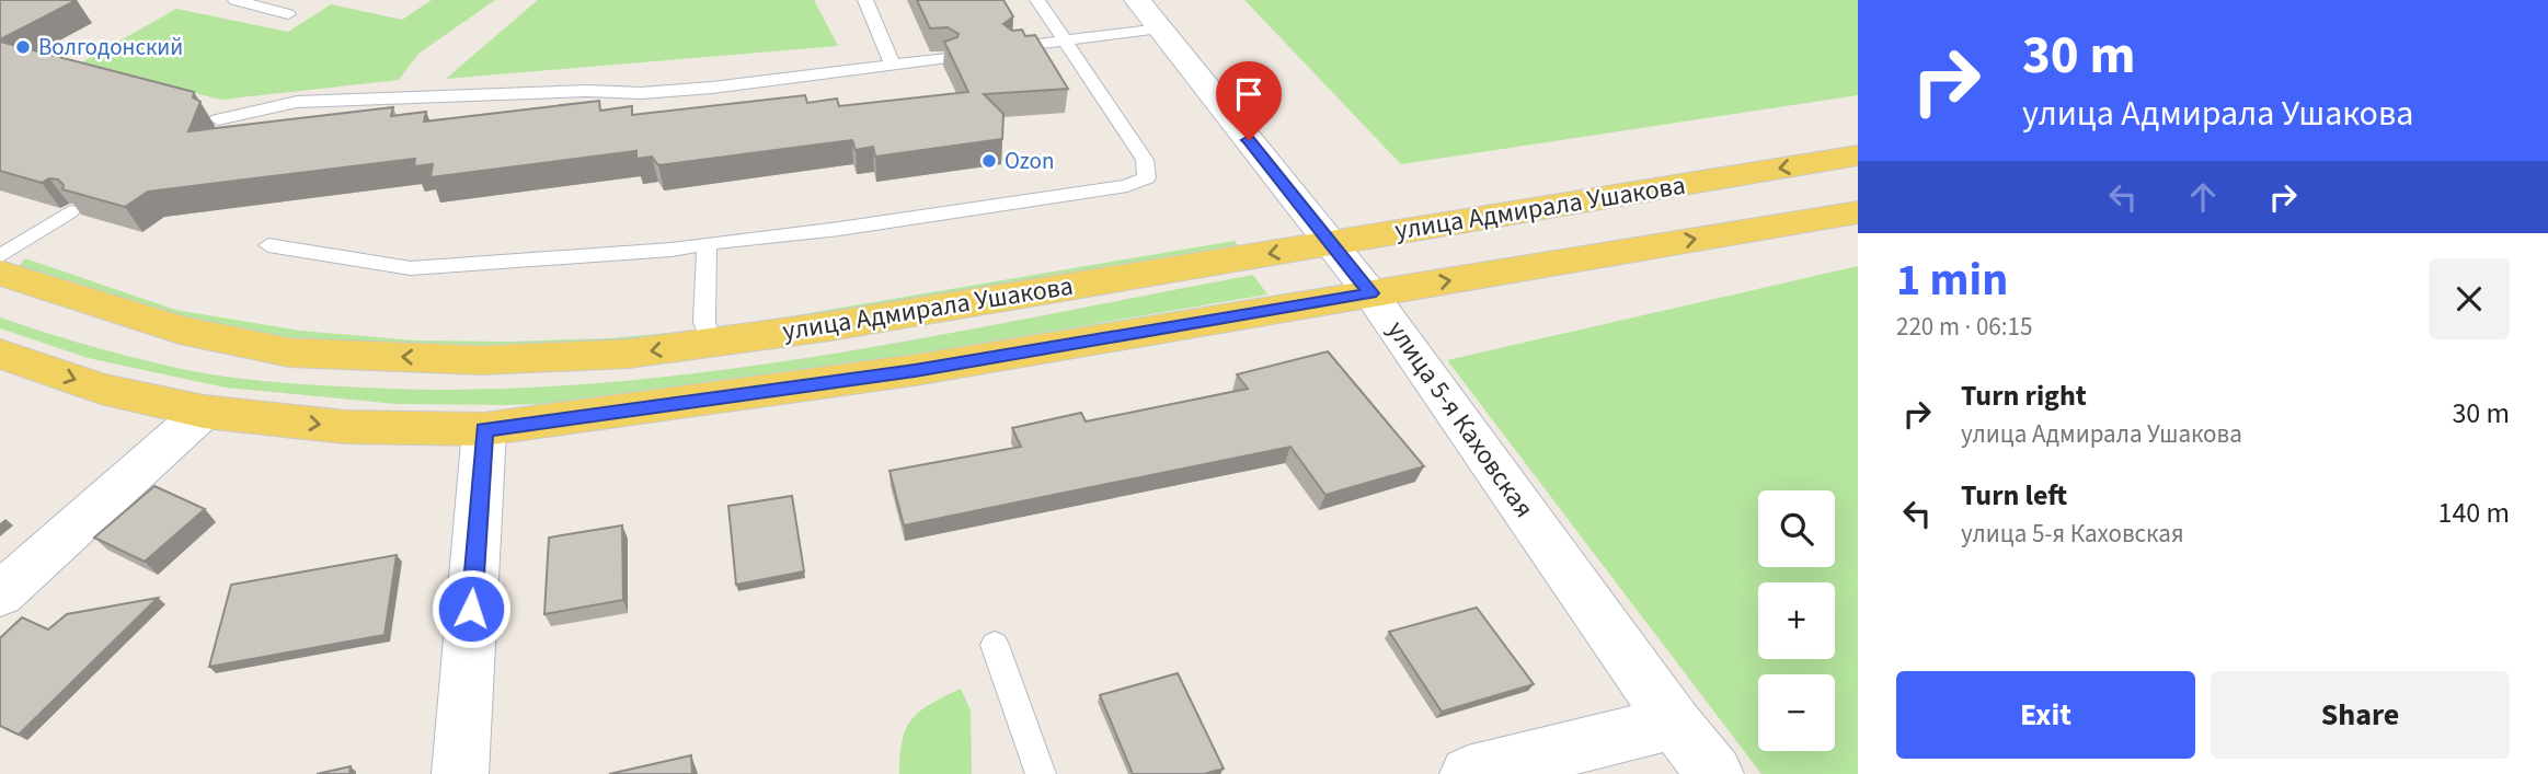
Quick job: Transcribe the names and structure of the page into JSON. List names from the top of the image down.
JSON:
{
  "streets": {
    "main road": ["улица Адмирала Ушакова"],
    "street": ["улица 5-я Каховская"]
  },
  "crossings": [
    ["улица Адмирала Ушакова", "улица 5-я Каховская"]
  ],
  "places": ["Волгодонский", "Ozon"],
  "page": {
    "turn": ["30 m", "улица Адмирала Ушакова"],
    "heading": ["1 min", "220 m · 06:15"],
    "list": [
      {
        "name": "Turn right",
        "note": "улица Адмирала Ушакова",
        "value": "30 m"
      },
      {
        "name": "Turn left",
        "note": "улица 5-я Каховская",
        "value": "140 m"
      }
    ],
    "map_buttons": ["+", "−"],
    "buttons": ["Exit", "Share"]
  }
}
